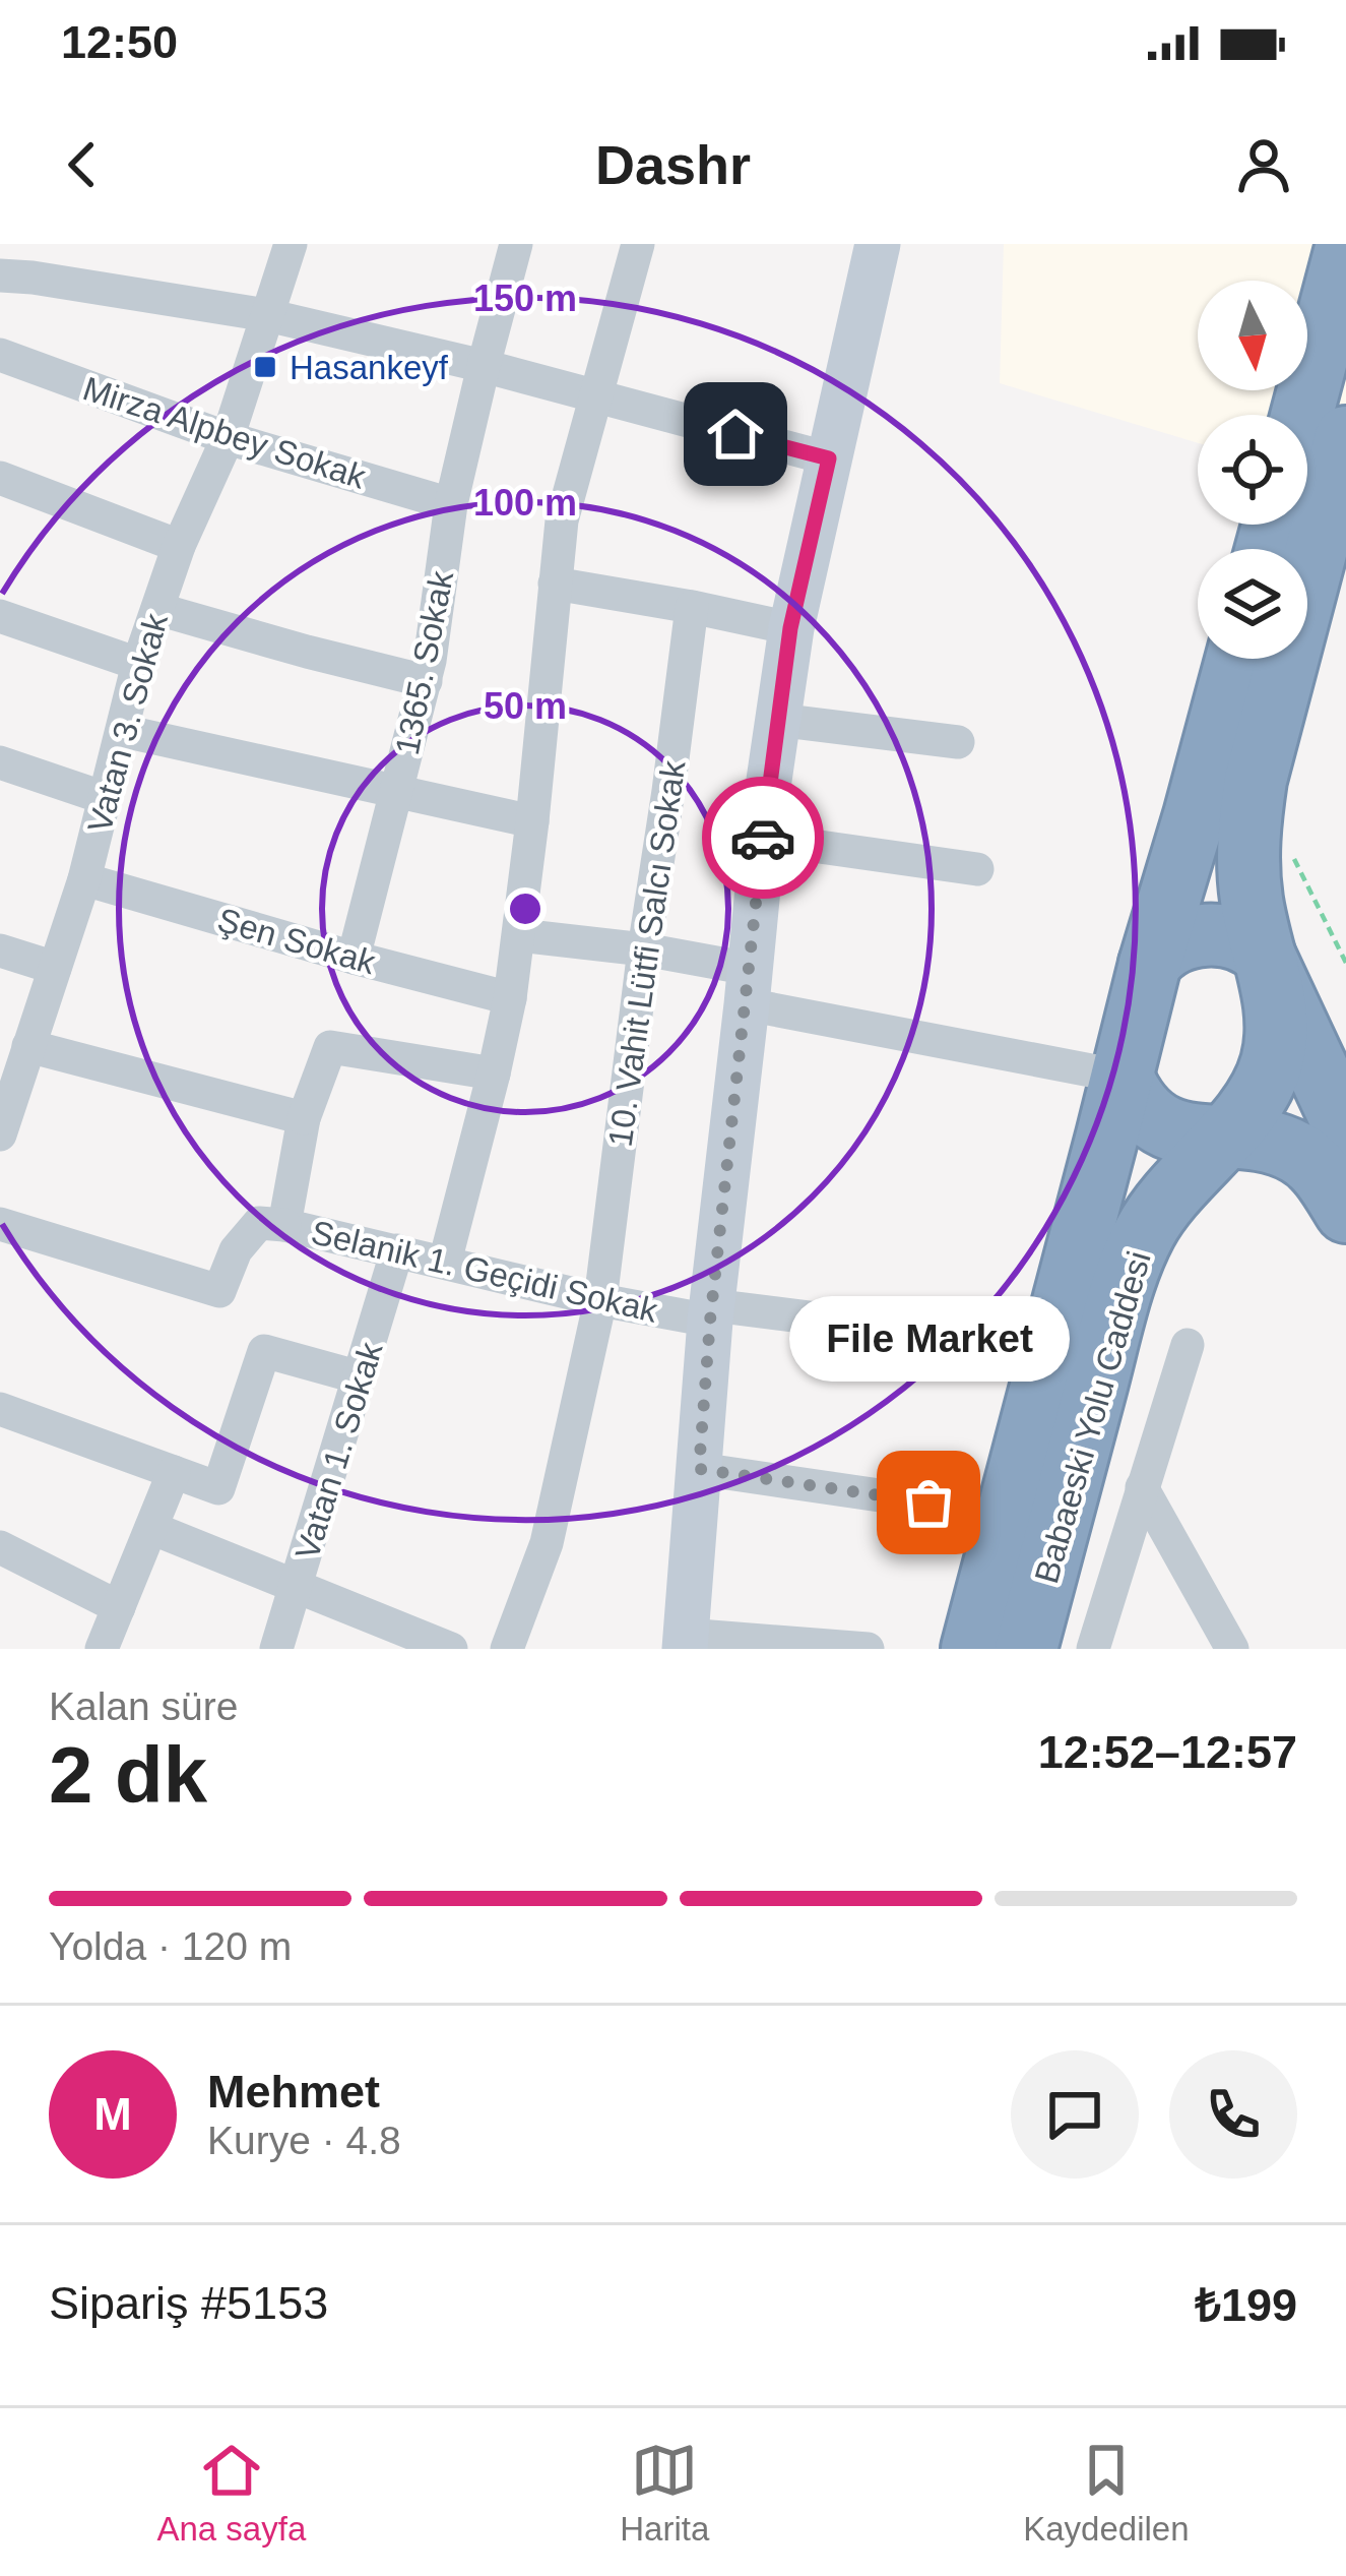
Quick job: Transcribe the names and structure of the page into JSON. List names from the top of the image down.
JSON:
{
  "streets": {
    "highway": ["Babaeski Yolu Caddesi"],
    "street": [
      "Mirza Alpbey Sokak",
      "1365. Sokak",
      "Vatan 3. Sokak",
      "Şen Sokak",
      "10. Vahit Lütfi Salcı Sokak",
      "Selanik 1. Geçidi Sokak",
      "Vatan 1. Sokak"
    ]
  },
  "crossings": [
    ["Mirza Alpbey Sokak", "1365. Sokak"],
    ["Mirza Alpbey Sokak", "Vatan 3. Sokak"],
    ["1365. Sokak", "Şen Sokak"],
    ["Vatan 3. Sokak", "Şen Sokak"],
    ["10. Vahit Lütfi Salcı Sokak", "Selanik 1. Geçidi Sokak"],
    ["Selanik 1. Geçidi Sokak", "Vatan 1. Sokak"]
  ],
  "places": {
    "transit": ["Hasankeyf"],
    "other": ["File Market"]
  },
  "north": "bottom",
  "page": {
    "status": "12:50",
    "header": "Dashr",
    "bubble": "File Market",
    "heading": ["2 dk", "Kalan süre", "12:52–12:57"],
    "panel": [
      "Mehmet",
      "Kurye · 4.8",
      "Sipariş #5153",
      "₺199"
    ],
    "bar": "Yolda · 120 m",
    "round": "M",
    "tabs": ["Ana sayfa", "Harita", "Kaydedilen"]
  },
  "rings": ["150 m", "100 m", "50 m"]
}
